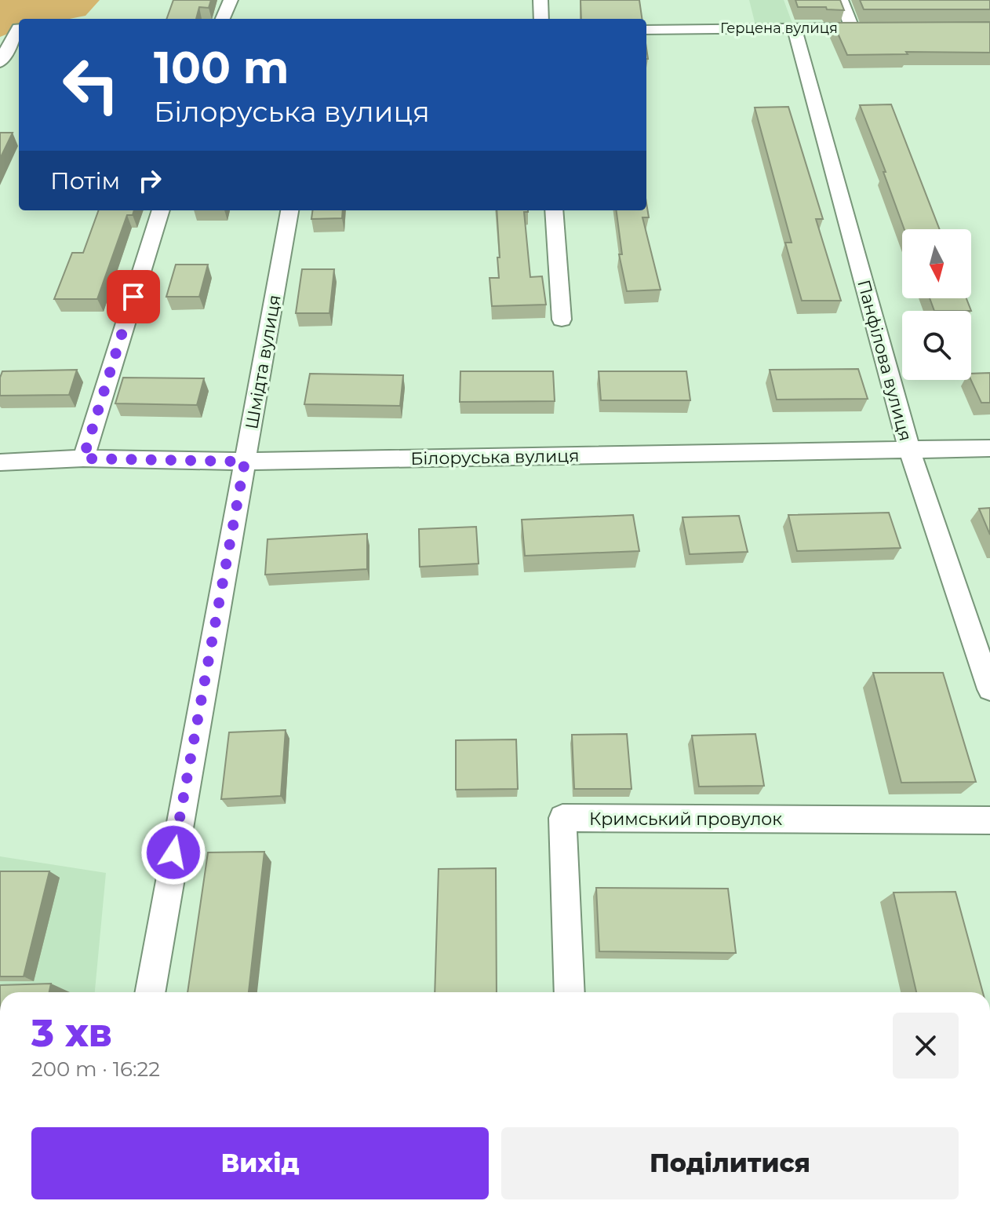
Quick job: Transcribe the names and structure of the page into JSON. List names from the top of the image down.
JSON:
{
  "streets": {
    "street": [
      "Герцена вулиця",
      "Панфілова вулиця",
      "Шмідта вулиця",
      "Білоруська вулиця",
      "Кримський провулок"
    ]
  },
  "crossings": [
    ["Герцена вулиця", "Панфілова вулиця"],
    ["Панфілова вулиця", "Білоруська вулиця"],
    ["Шмідта вулиця", "Білоруська вулиця"]
  ],
  "north": "bottom",
  "page": {
    "turn": ["100 m", "Білоруська вулиця"],
    "then": "Потім",
    "heading": ["3 хв", "200 m · 16:22"],
    "buttons": ["Вихід", "Поділитися"]
  }
}
